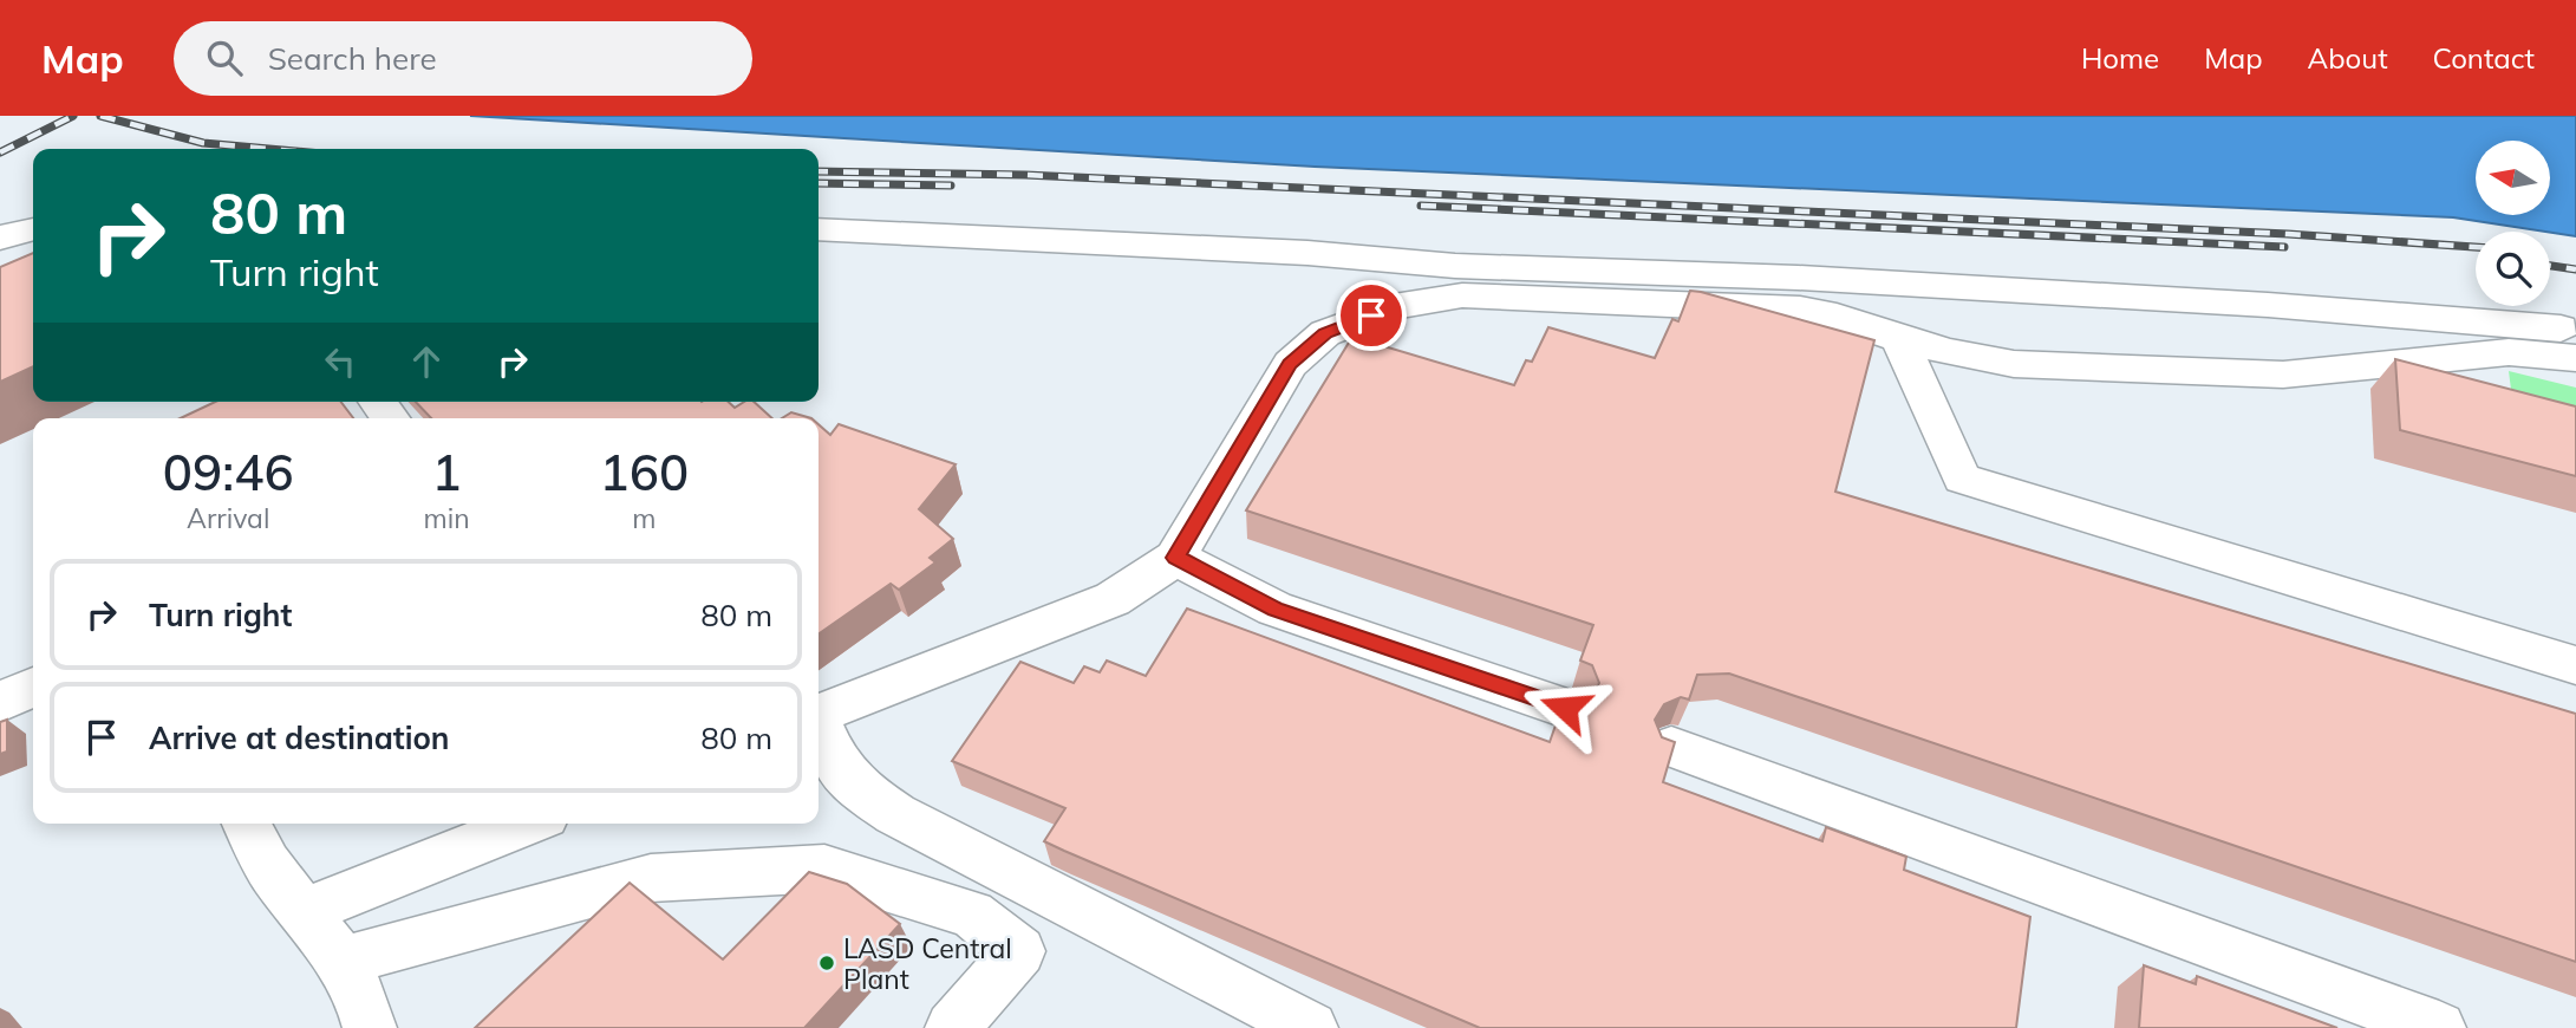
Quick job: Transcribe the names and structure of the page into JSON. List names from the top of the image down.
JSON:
{
  "places": ["LASD Central Plant"],
  "north": "left",
  "page": {
    "header": "Map",
    "search": "Search here",
    "nav": [
      "Home",
      "Map",
      "About",
      "Contact"
    ],
    "turn": ["80 m", "Turn right"],
    "eta": [
      "09:46",
      "Arrival",
      "1",
      "min",
      "160",
      "m"
    ],
    "list": [
      {
        "name": "Turn right",
        "value": "80 m"
      },
      {
        "name": "Arrive at destination",
        "value": "80 m"
      }
    ]
  }
}
